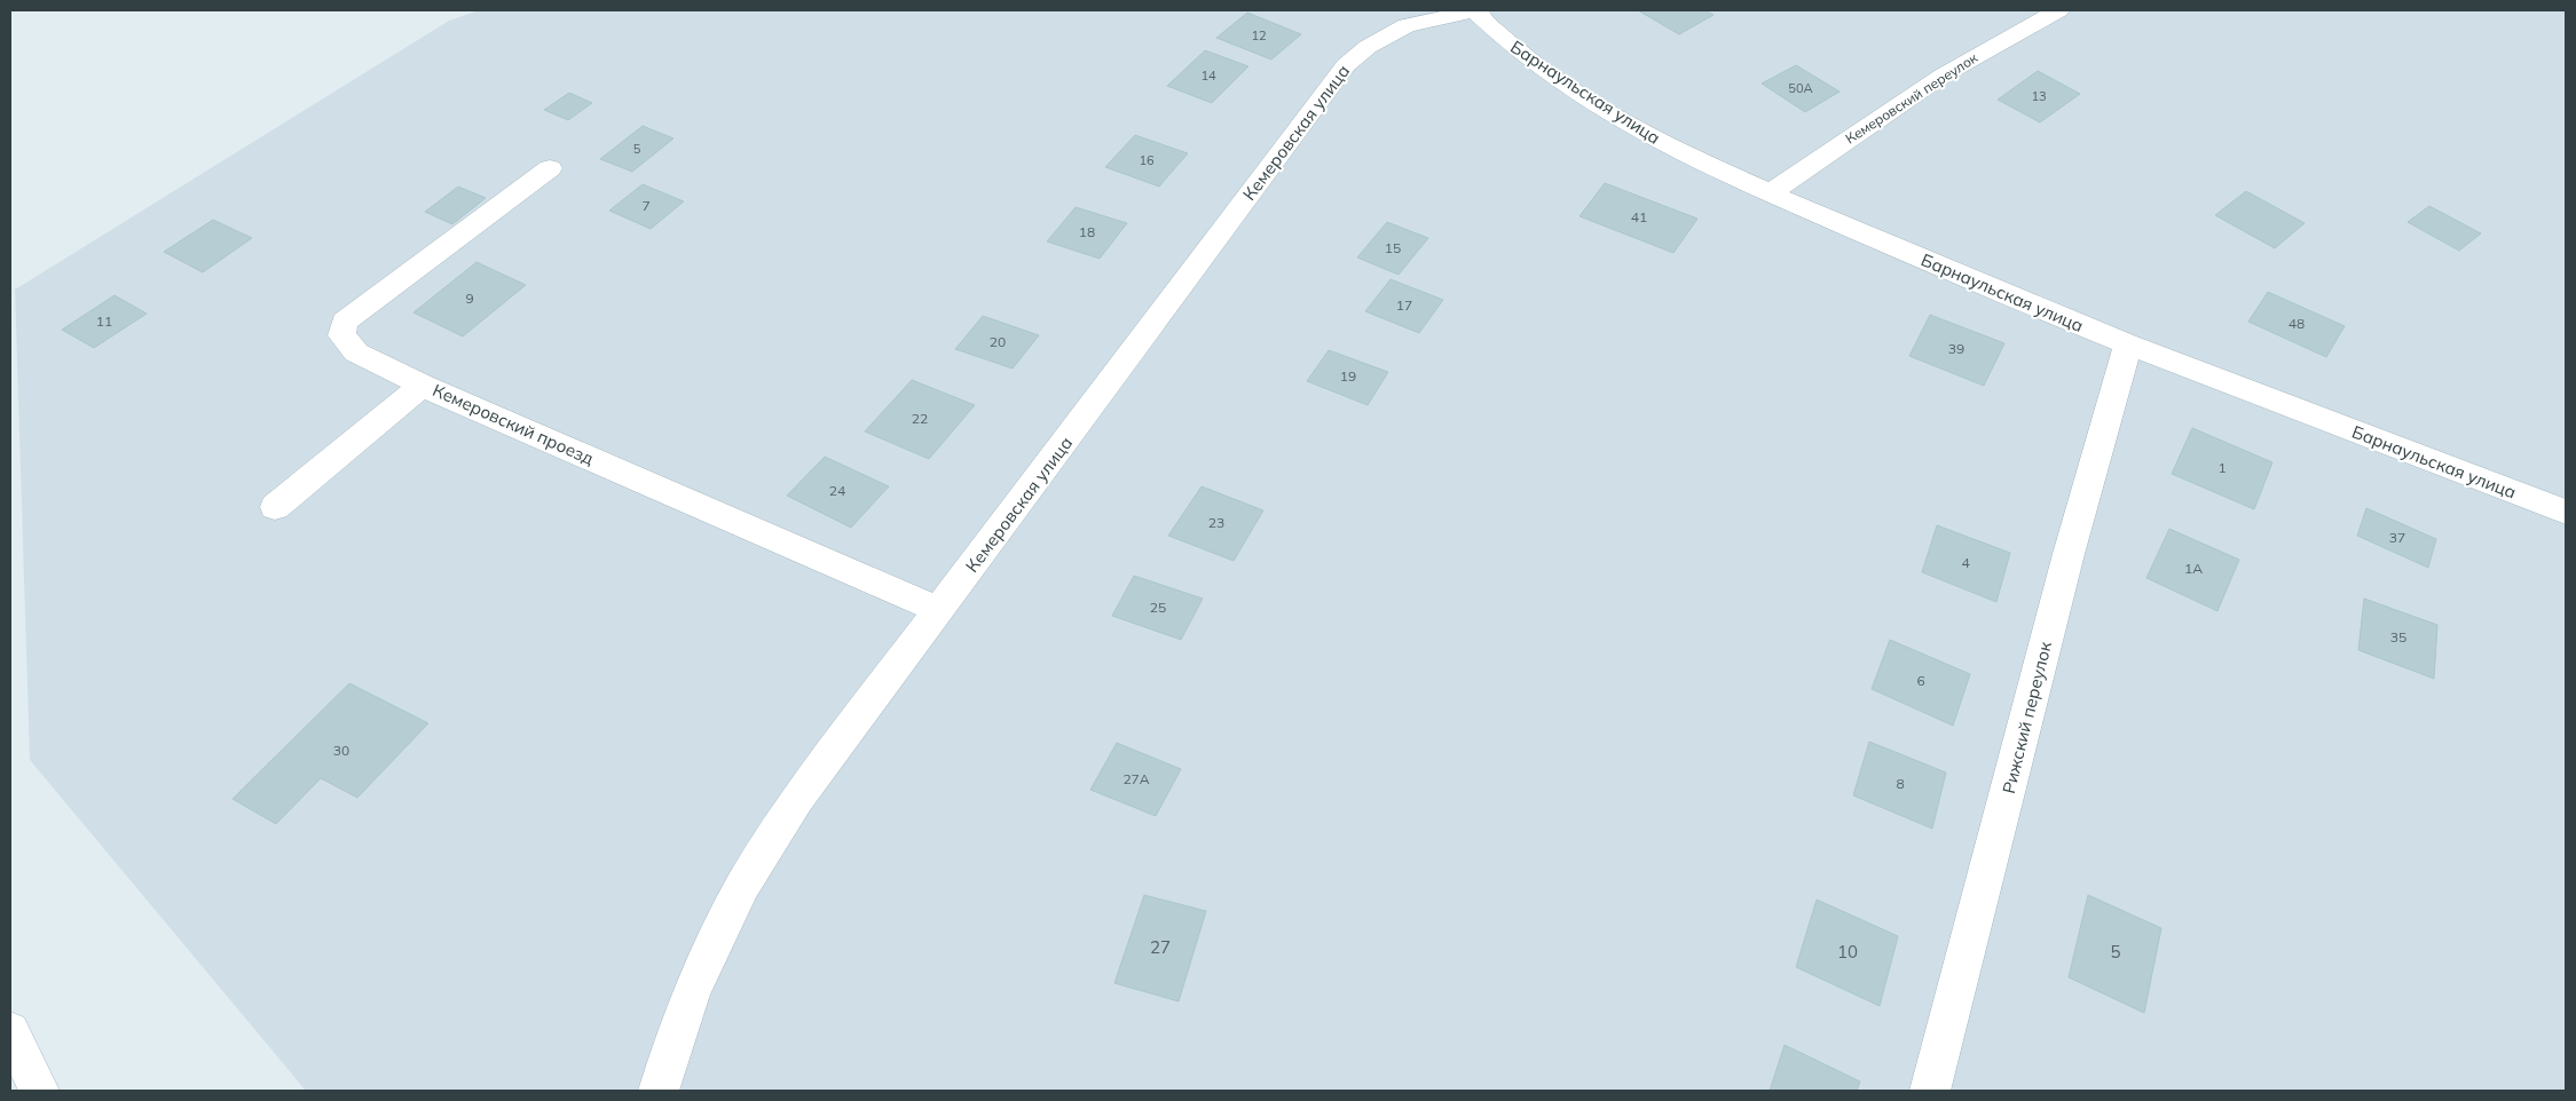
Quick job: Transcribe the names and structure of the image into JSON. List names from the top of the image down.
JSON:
{
  "streets": {
    "street": [
      "Барнаульская улица",
      "Кемеровский переулок",
      "Кемеровская улица",
      "Кемеровский проезд",
      "Рижский переулок"
    ]
  },
  "crossings": [
    ["Барнаульская улица", "Кемеровский переулок"],
    ["Барнаульская улица", "Кемеровская улица"],
    ["Барнаульская улица", "Рижский переулок"],
    ["Кемеровская улица", "Кемеровский проезд"]
  ],
  "house_numbers": [
    "12",
    "14",
    "50А",
    "13",
    "5",
    "16",
    "7",
    "41",
    "18",
    "15",
    "9",
    "17",
    "11",
    "48",
    "20",
    "39",
    "19",
    "22",
    "1",
    "24",
    "23",
    "37",
    "4",
    "1А",
    "25",
    "35",
    "6",
    "30",
    "27А",
    "8",
    "27",
    "10",
    "5"
  ]
}
